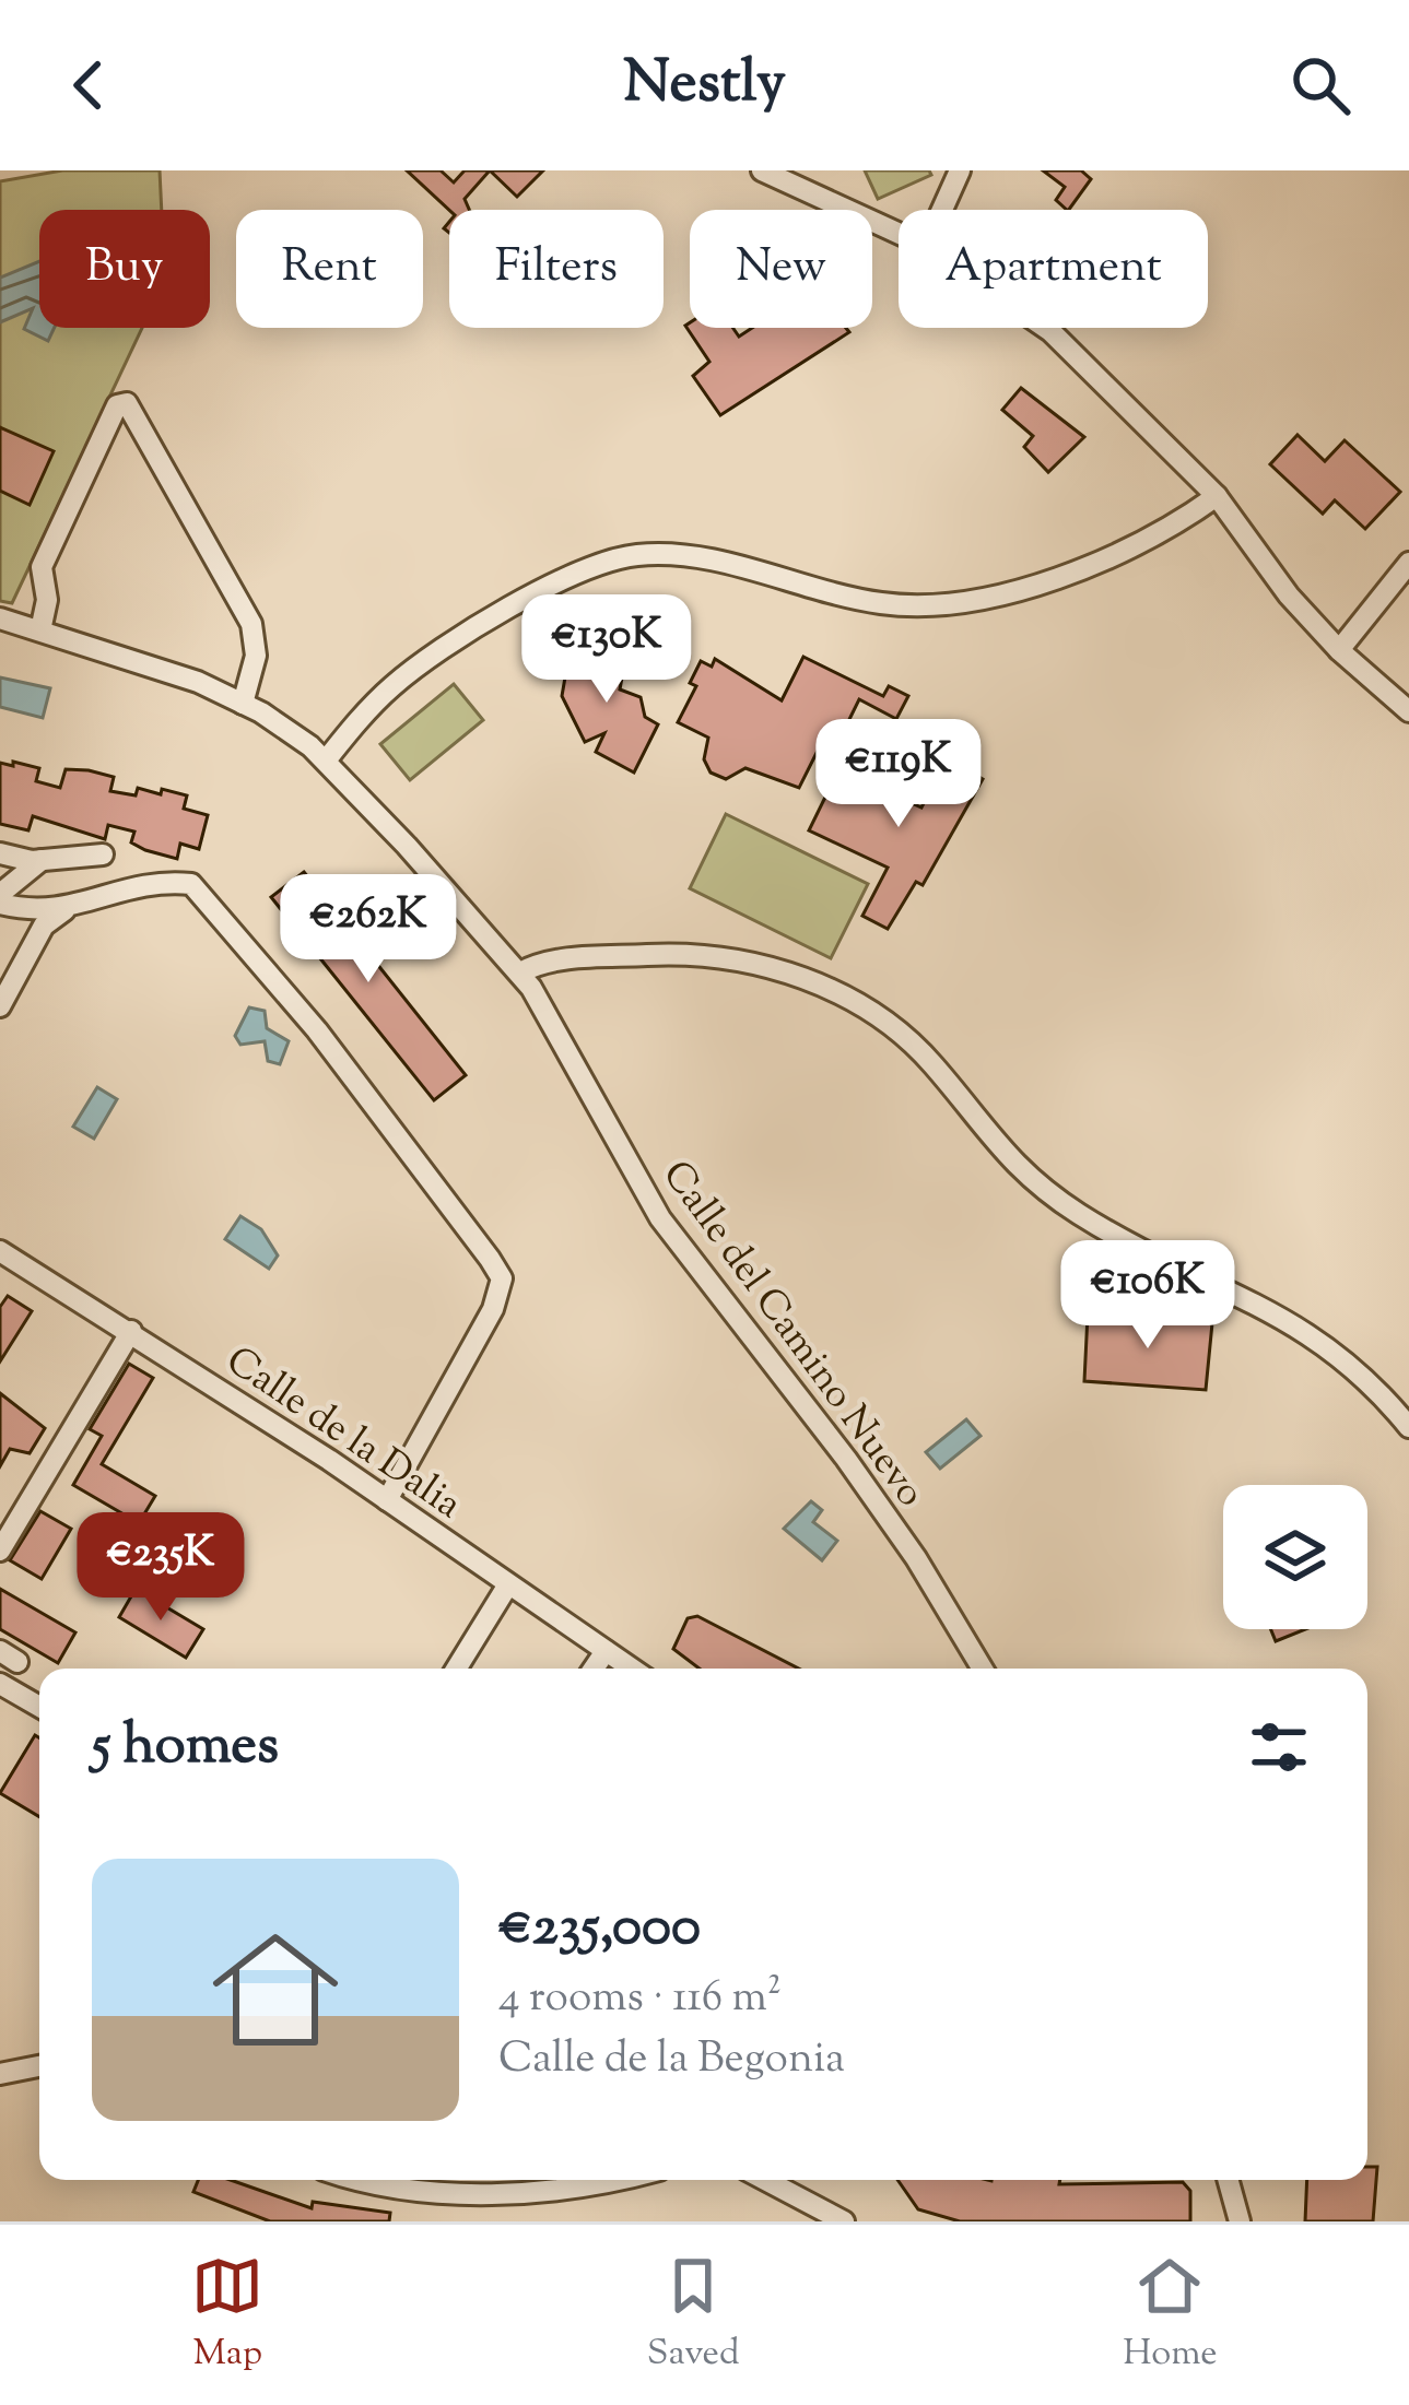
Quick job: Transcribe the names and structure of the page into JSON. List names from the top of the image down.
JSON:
{
  "streets": {
    "street": ["Calle del Camino Nuevo", "Calle de la Dalia"]
  },
  "page": {
    "header": "Nestly",
    "chip": [
      "Buy",
      "Rent",
      "Filters",
      "New",
      "Apartment"
    ],
    "price": [
      "€130K",
      "€119K",
      "€262K",
      "€106K",
      "€235K"
    ],
    "heading": "5 homes",
    "list": [
      {
        "name": "€235,000",
        "note": "4 rooms · 116 m² · Calle de la Begonia"
      }
    ],
    "tabs": ["Map", "Saved", "Home"]
  }
}
